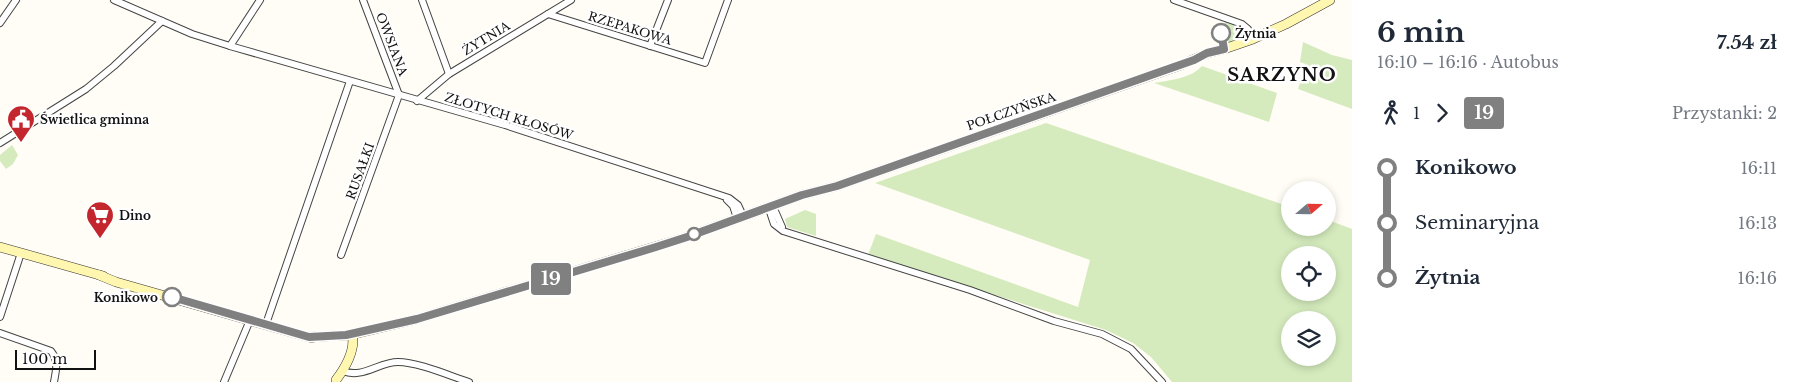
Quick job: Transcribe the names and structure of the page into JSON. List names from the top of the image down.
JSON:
{
  "streets": {
    "main road": ["POŁCZYŃSKA"],
    "street": [
      "RZEPAKOWA",
      "ŻYTNIA",
      "OWSIANA",
      "ZŁOTYCH KŁOSÓW",
      "RUSAŁKI"
    ]
  },
  "crossings": [
    ["RZEPAKOWA", "ŻYTNIA"],
    ["ŻYTNIA", "ZŁOTYCH KŁOSÓW"],
    ["OWSIANA", "ZŁOTYCH KŁOSÓW"],
    ["OWSIANA", "RUSAŁKI"],
    ["POŁCZYŃSKA", "ZŁOTYCH KŁOSÓW"],
    ["ZŁOTYCH KŁOSÓW", "RUSAŁKI"]
  ],
  "districts": ["SARZYNO"],
  "places": {
    "other": ["Żytnia", "Konikowo"],
    "public building": ["Świetlica gminna"],
    "supermarket": ["Dino"]
  },
  "lines": ["bus line 19"],
  "scale_bar": "100 m",
  "north": "right",
  "page": {
    "on_map": "19",
    "heading": ["6 min", "16:10 – 16:16 · Autobus", "7.54 zł"],
    "legs": ["1", "19", "Przystanki: 2"],
    "list": [
      {
        "name": "Konikowo",
        "value": "16:11"
      },
      {
        "name": "Seminaryjna",
        "value": "16:13"
      },
      {
        "name": "Żytnia",
        "value": "16:16"
      }
    ],
    "scale": "100 m"
  }
}
